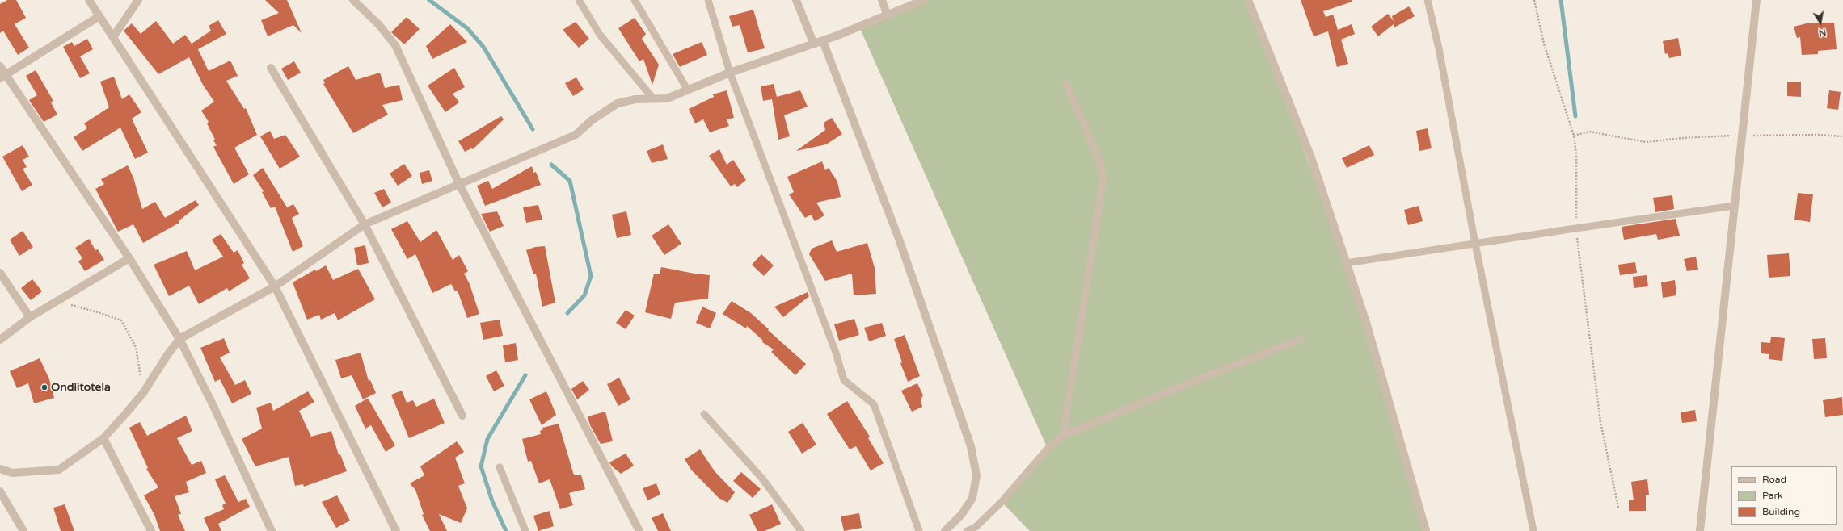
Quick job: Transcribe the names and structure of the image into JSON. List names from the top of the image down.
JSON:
{
  "places": ["Ondiitotela"],
  "legend": ["Road", "Park", "Building"],
  "north": "bottom"
}
